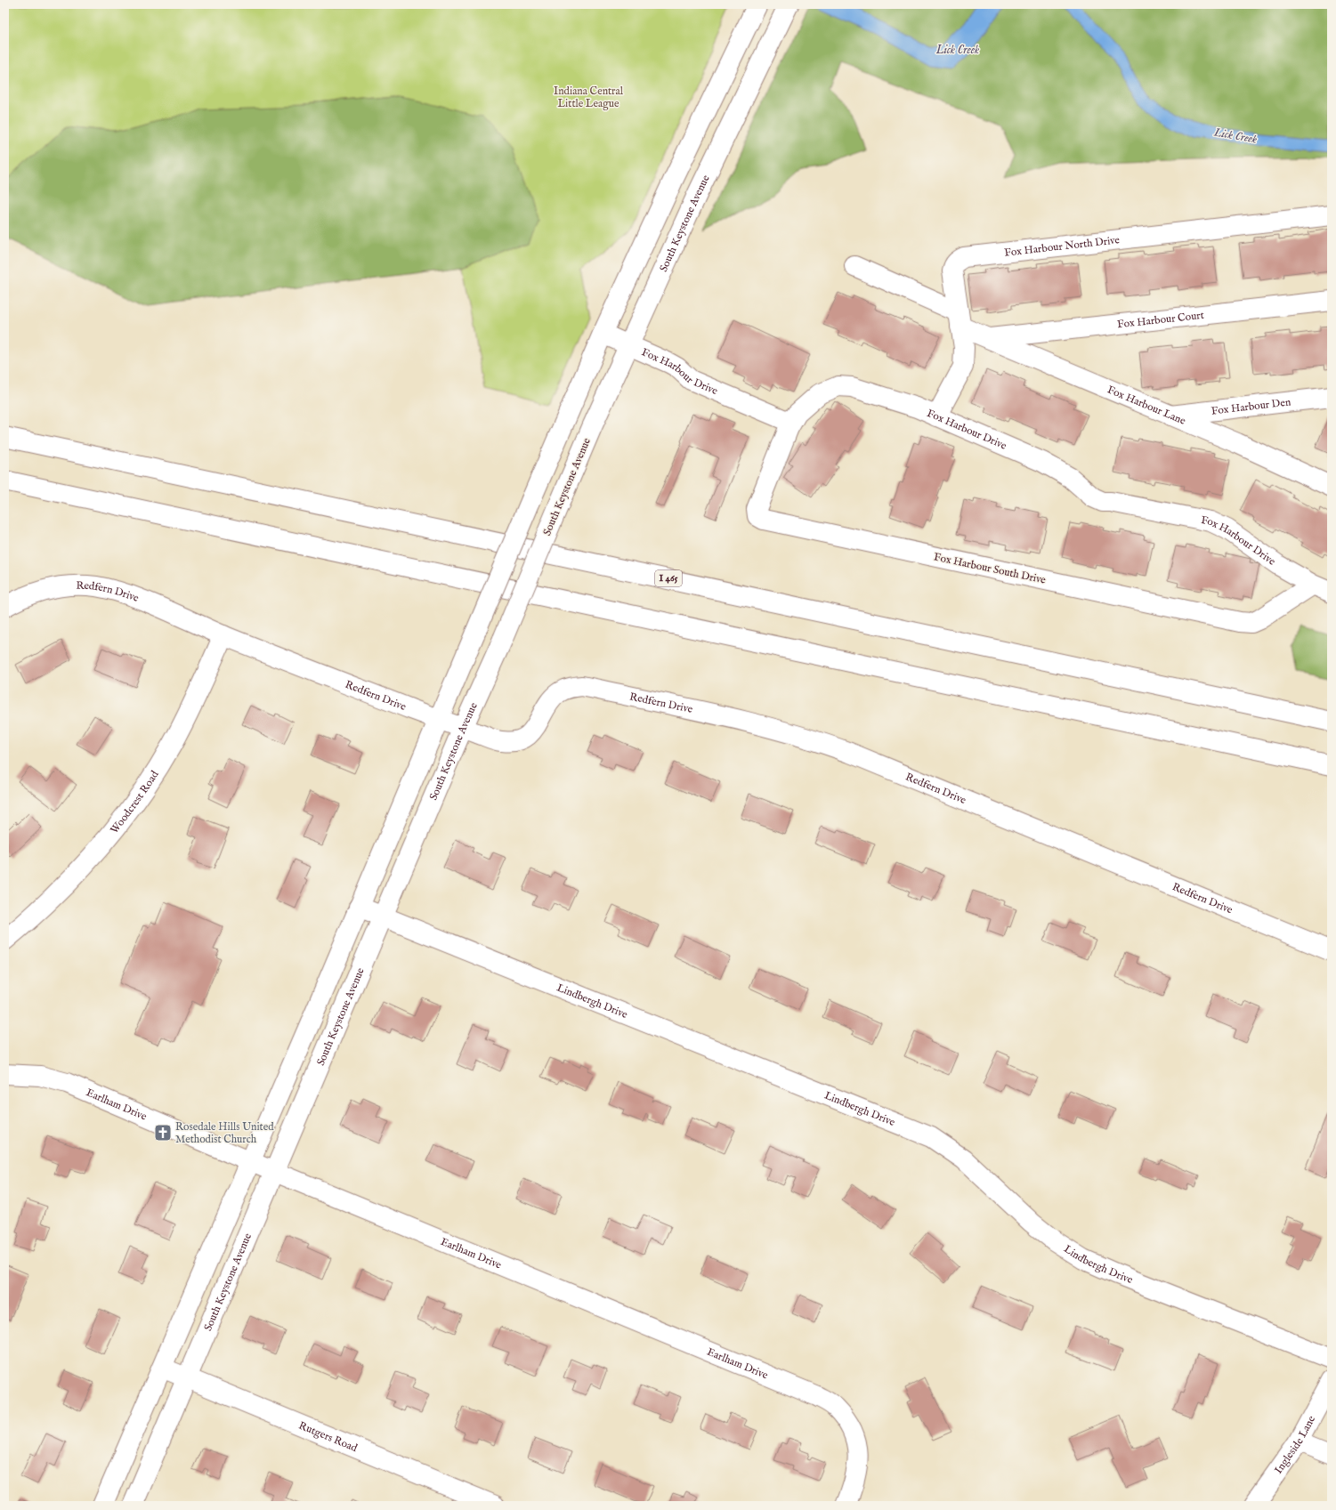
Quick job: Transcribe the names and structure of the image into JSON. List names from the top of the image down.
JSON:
{
  "streets": {
    "main road": [
      "South Keystone Avenue",
      "Fox Harbour North Drive",
      "Fox Harbour Court",
      "Fox Harbour Drive",
      "Fox Harbour Lane",
      "Fox Harbour Den",
      "Fox Harbour South Drive",
      "I 465",
      "Redfern Drive",
      "Woodcrest Road",
      "Lindbergh Drive",
      "Earlham Drive",
      "Rutgers Road",
      "Ingleside Lane"
    ]
  },
  "crossings": [
    ["South Keystone Avenue", "Fox Harbour Drive"],
    ["South Keystone Avenue", "Redfern Drive"],
    ["South Keystone Avenue", "Lindbergh Drive"],
    ["South Keystone Avenue", "Earlham Drive"],
    ["South Keystone Avenue", "Rutgers Road"],
    ["Fox Harbour North Drive", "Fox Harbour Drive"],
    ["Fox Harbour North Drive", "Fox Harbour Lane"],
    ["Fox Harbour Court", "Fox Harbour Lane"],
    ["Fox Harbour Drive", "Fox Harbour South Drive"],
    ["Fox Harbour Lane", "Fox Harbour Den"],
    ["Redfern Drive", "Woodcrest Road"]
  ],
  "water": ["Lick Creek"],
  "parks": ["Indiana Central Little League"],
  "places": {
    "church": ["Rosedale Hills United Methodist Church"]
  }
}
